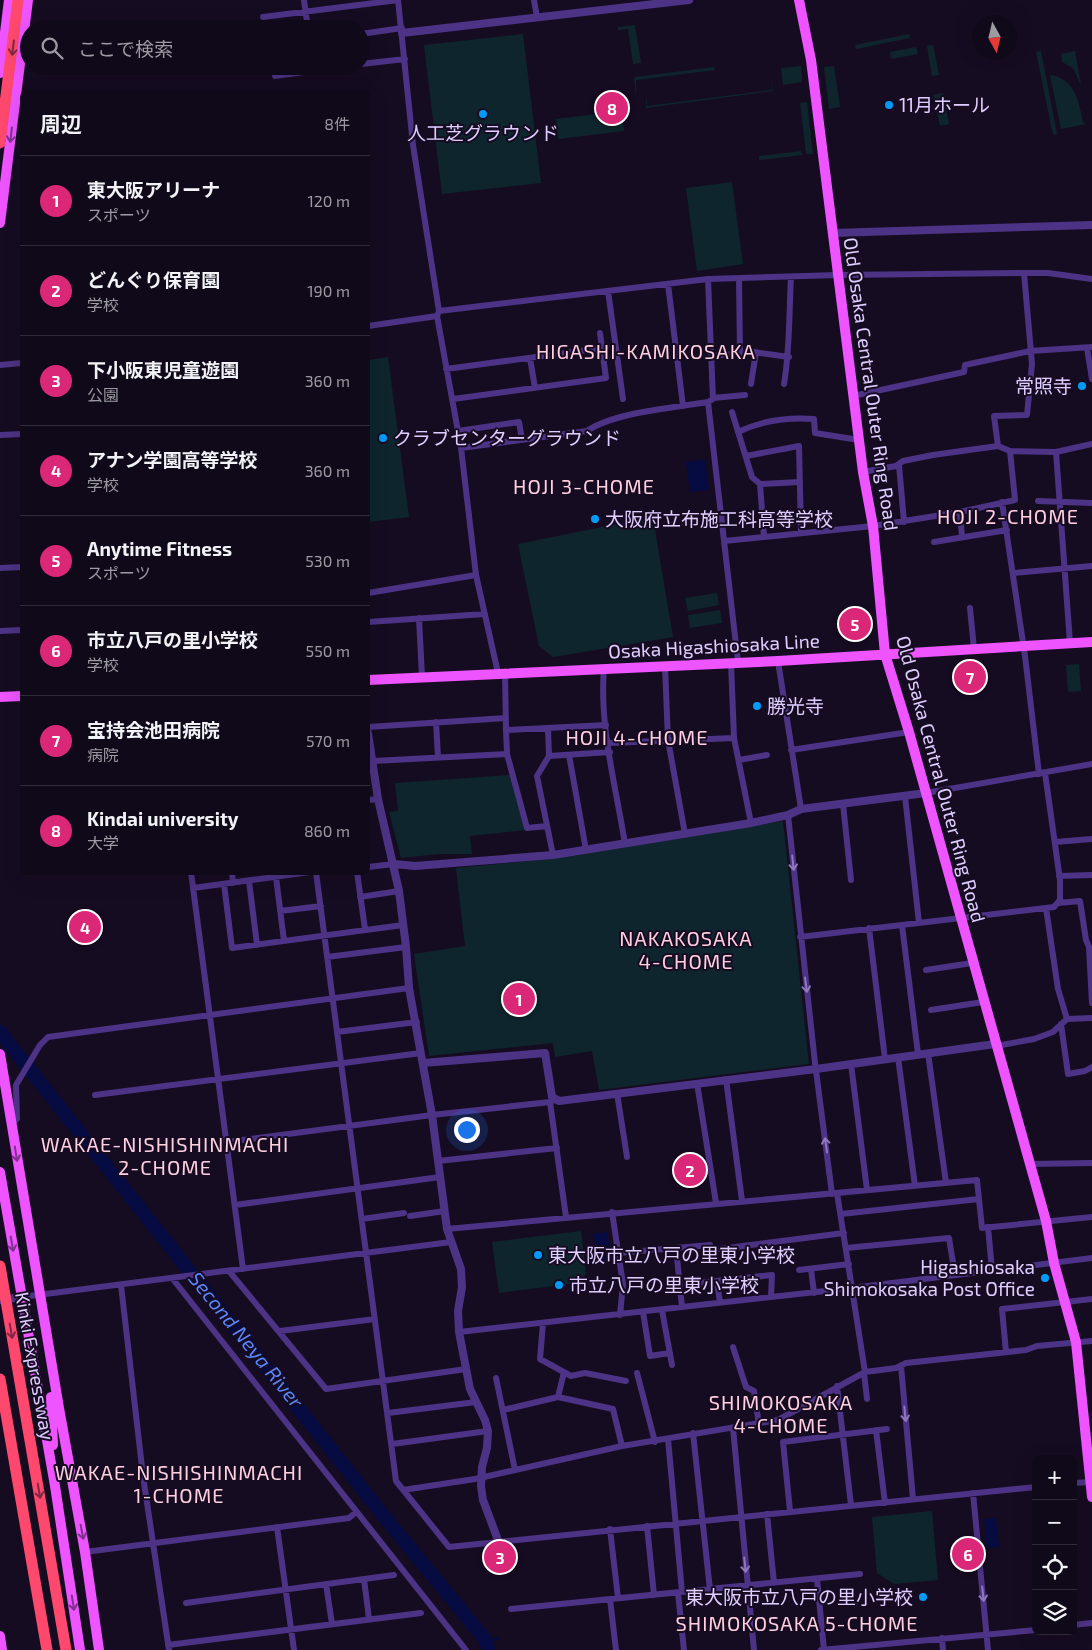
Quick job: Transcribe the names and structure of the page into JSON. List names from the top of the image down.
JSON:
{
  "streets": {
    "highway": ["Kinki Expressway"],
    "main road": ["Old Osaka Central Outer Ring Road", "Osaka Higashiosaka Line"]
  },
  "crossings": [
    ["Old Osaka Central Outer Ring Road", "Osaka Higashiosaka Line"]
  ],
  "districts": [
    "HIGASHI-KAMIKOSAKA",
    "HOJI 3-CHOME",
    "HOJI 2-CHOME",
    "HOJI 4-CHOME",
    "NAKAKOSAKA 4-CHOME",
    "WAKAE-NISHISHINMACHI 2-CHOME",
    "SHIMOKOSAKA 4-CHOME",
    "WAKAE-NISHISHINMACHI 1-CHOME",
    "SHIMOKOSAKA 5-CHOME"
  ],
  "water": ["Second Neya River"],
  "places": [
    "11月ホール",
    "人工芝グラウンド",
    "常照寺",
    "クラブセンターグラウンド",
    "大阪府立布施工科高等学校",
    "勝光寺",
    "東大阪市立八戸の里東小学校",
    "Higashiosaka Shimokosaka Post Office",
    "市立八戸の里東小学校",
    "東大阪市立八戸の里小学校"
  ],
  "north": "bottom",
  "page": {
    "search": "ここで検索",
    "pins": [
      "8",
      "5",
      "7",
      "4",
      "1",
      "2",
      "6",
      "3"
    ],
    "heading": ["周辺", "8件"],
    "list": [
      {
        "mark": "1",
        "name": "東大阪アリーナ",
        "note": "スポーツ",
        "value": "120 m"
      },
      {
        "mark": "2",
        "name": "どんぐり保育園",
        "note": "学校",
        "value": "190 m"
      },
      {
        "mark": "3",
        "name": "下小阪東児童遊園",
        "note": "公園",
        "value": "360 m"
      },
      {
        "mark": "4",
        "name": "アナン学園高等学校",
        "note": "学校",
        "value": "360 m"
      },
      {
        "mark": "5",
        "name": "Anytime Fitness",
        "note": "スポーツ",
        "value": "530 m"
      },
      {
        "mark": "6",
        "name": "市立八戸の里小学校",
        "note": "学校",
        "value": "550 m"
      },
      {
        "mark": "7",
        "name": "宝持会池田病院",
        "note": "病院",
        "value": "570 m"
      },
      {
        "mark": "8",
        "name": "Kindai university",
        "note": "大学",
        "value": "860 m"
      }
    ],
    "map_buttons": ["+", "−"]
  }
}
